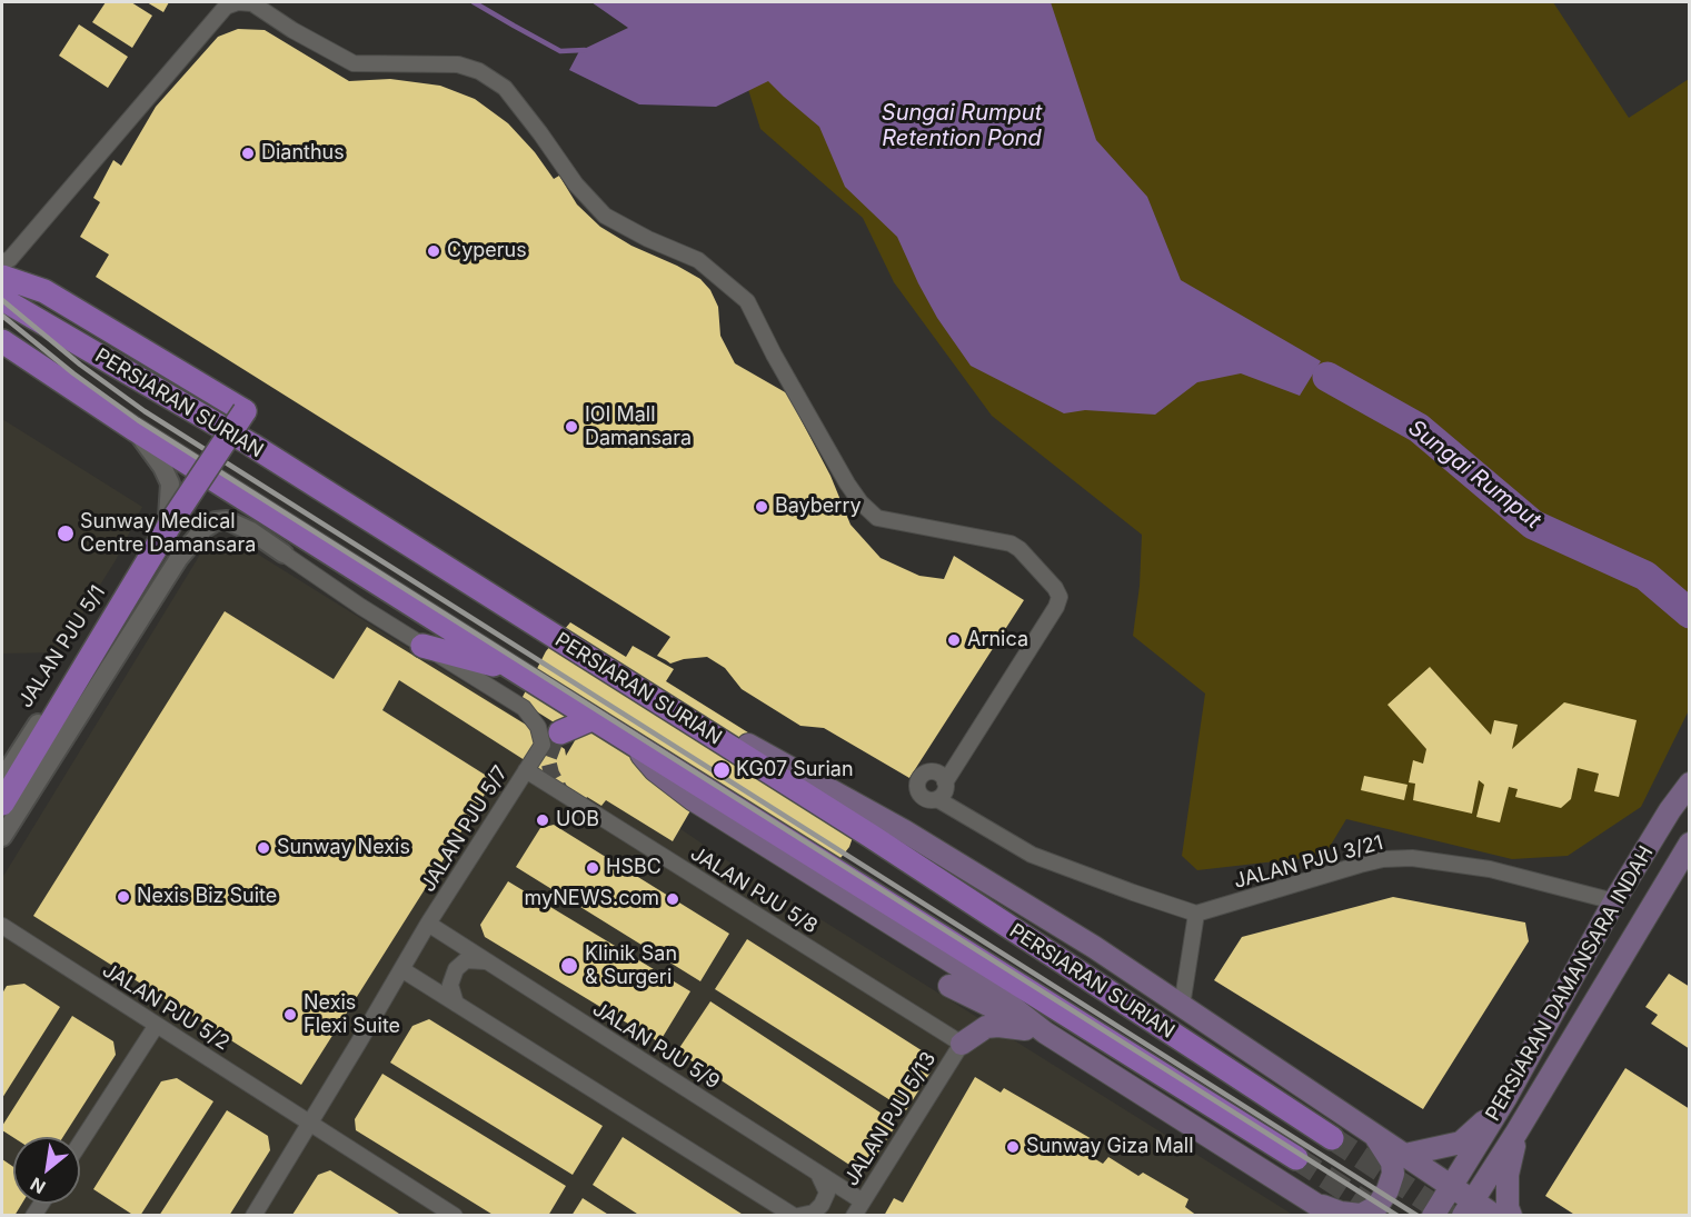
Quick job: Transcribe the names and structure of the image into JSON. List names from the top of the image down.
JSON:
{
  "streets": {
    "main road": ["PERSIARAN SURIAN", "PERSIARAN DAMANSARA INDAH"],
    "street": [
      "JALAN PJU 5/1",
      "JALAN PJU 5/7",
      "JALAN PJU 3/21",
      "JALAN PJU 5/8",
      "JALAN PJU 5/2",
      "JALAN PJU 5/9",
      "JALAN PJU 5/13"
    ]
  },
  "crossings": [
    ["PERSIARAN SURIAN", "JALAN PJU 5/1"],
    ["PERSIARAN SURIAN", "PERSIARAN DAMANSARA INDAH"],
    ["JALAN PJU 5/7", "JALAN PJU 5/8"],
    ["JALAN PJU 5/7", "JALAN PJU 5/2"],
    ["JALAN PJU 5/7", "JALAN PJU 5/9"],
    ["JALAN PJU 3/21", "PERSIARAN DAMANSARA INDAH"],
    ["JALAN PJU 5/8", "JALAN PJU 5/13"],
    ["JALAN PJU 5/9", "JALAN PJU 5/13"]
  ],
  "water": ["Sungai Rumput Retention Pond", "Sungai Rumput"],
  "places": [
    "Dianthus",
    "Cyperus",
    "IOI Mall Damansara",
    "Bayberry",
    "Sunway Medical Centre Damansara",
    "Arnica",
    "KG07 Surian",
    "UOB",
    "Sunway Nexis",
    "HSBC",
    "Nexis Biz Suite",
    "myNEWS.com",
    "Klinik San & Surgeri",
    "Nexis Flexi Suite",
    "Sunway Giza Mall"
  ],
  "north": "bottom left"
}
